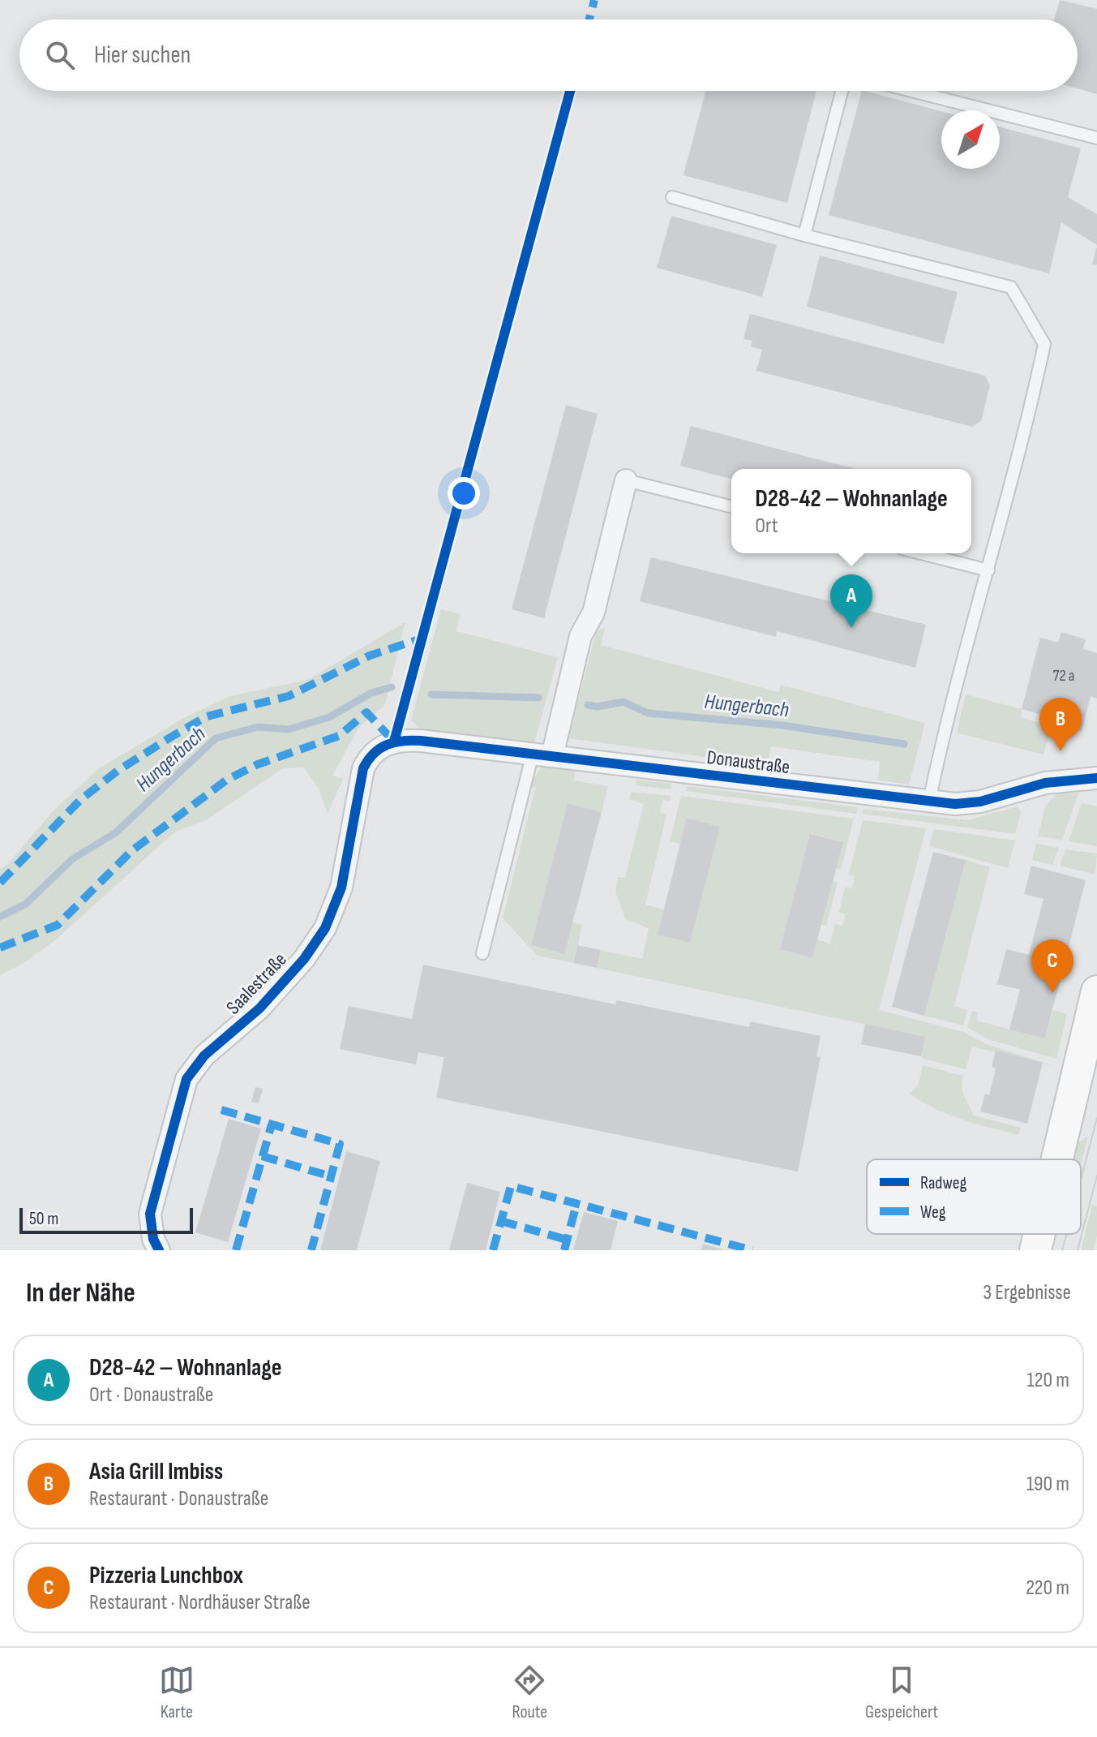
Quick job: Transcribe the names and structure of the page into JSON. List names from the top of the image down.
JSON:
{
  "streets": {
    "street": ["Donaustraße", "Saalestraße"]
  },
  "crossings": [
    ["Donaustraße", "Saalestraße"]
  ],
  "water": ["Hungerbach"],
  "house_numbers": ["72 a"],
  "legend": ["Radweg", "Weg"],
  "scale_bar": "50 m",
  "north": "top right",
  "page": {
    "search": "Hier suchen",
    "popup": ["D28-42 – Wohnanlage", "Ort"],
    "pins": ["A", "B", "C"],
    "scale": "50 m",
    "heading": ["In der Nähe", "3 Ergebnisse"],
    "list": [
      {
        "mark": "A",
        "name": "D28-42 – Wohnanlage",
        "note": "Ort · Donaustraße",
        "value": "120 m"
      },
      {
        "mark": "B",
        "name": "Asia Grill Imbiss",
        "note": "Restaurant · Donaustraße",
        "value": "190 m"
      },
      {
        "mark": "C",
        "name": "Pizzeria Lunchbox",
        "note": "Restaurant · Nordhäuser Straße",
        "value": "220 m"
      }
    ],
    "nav": ["Karte", "Route", "Gespeichert"]
  }
}
